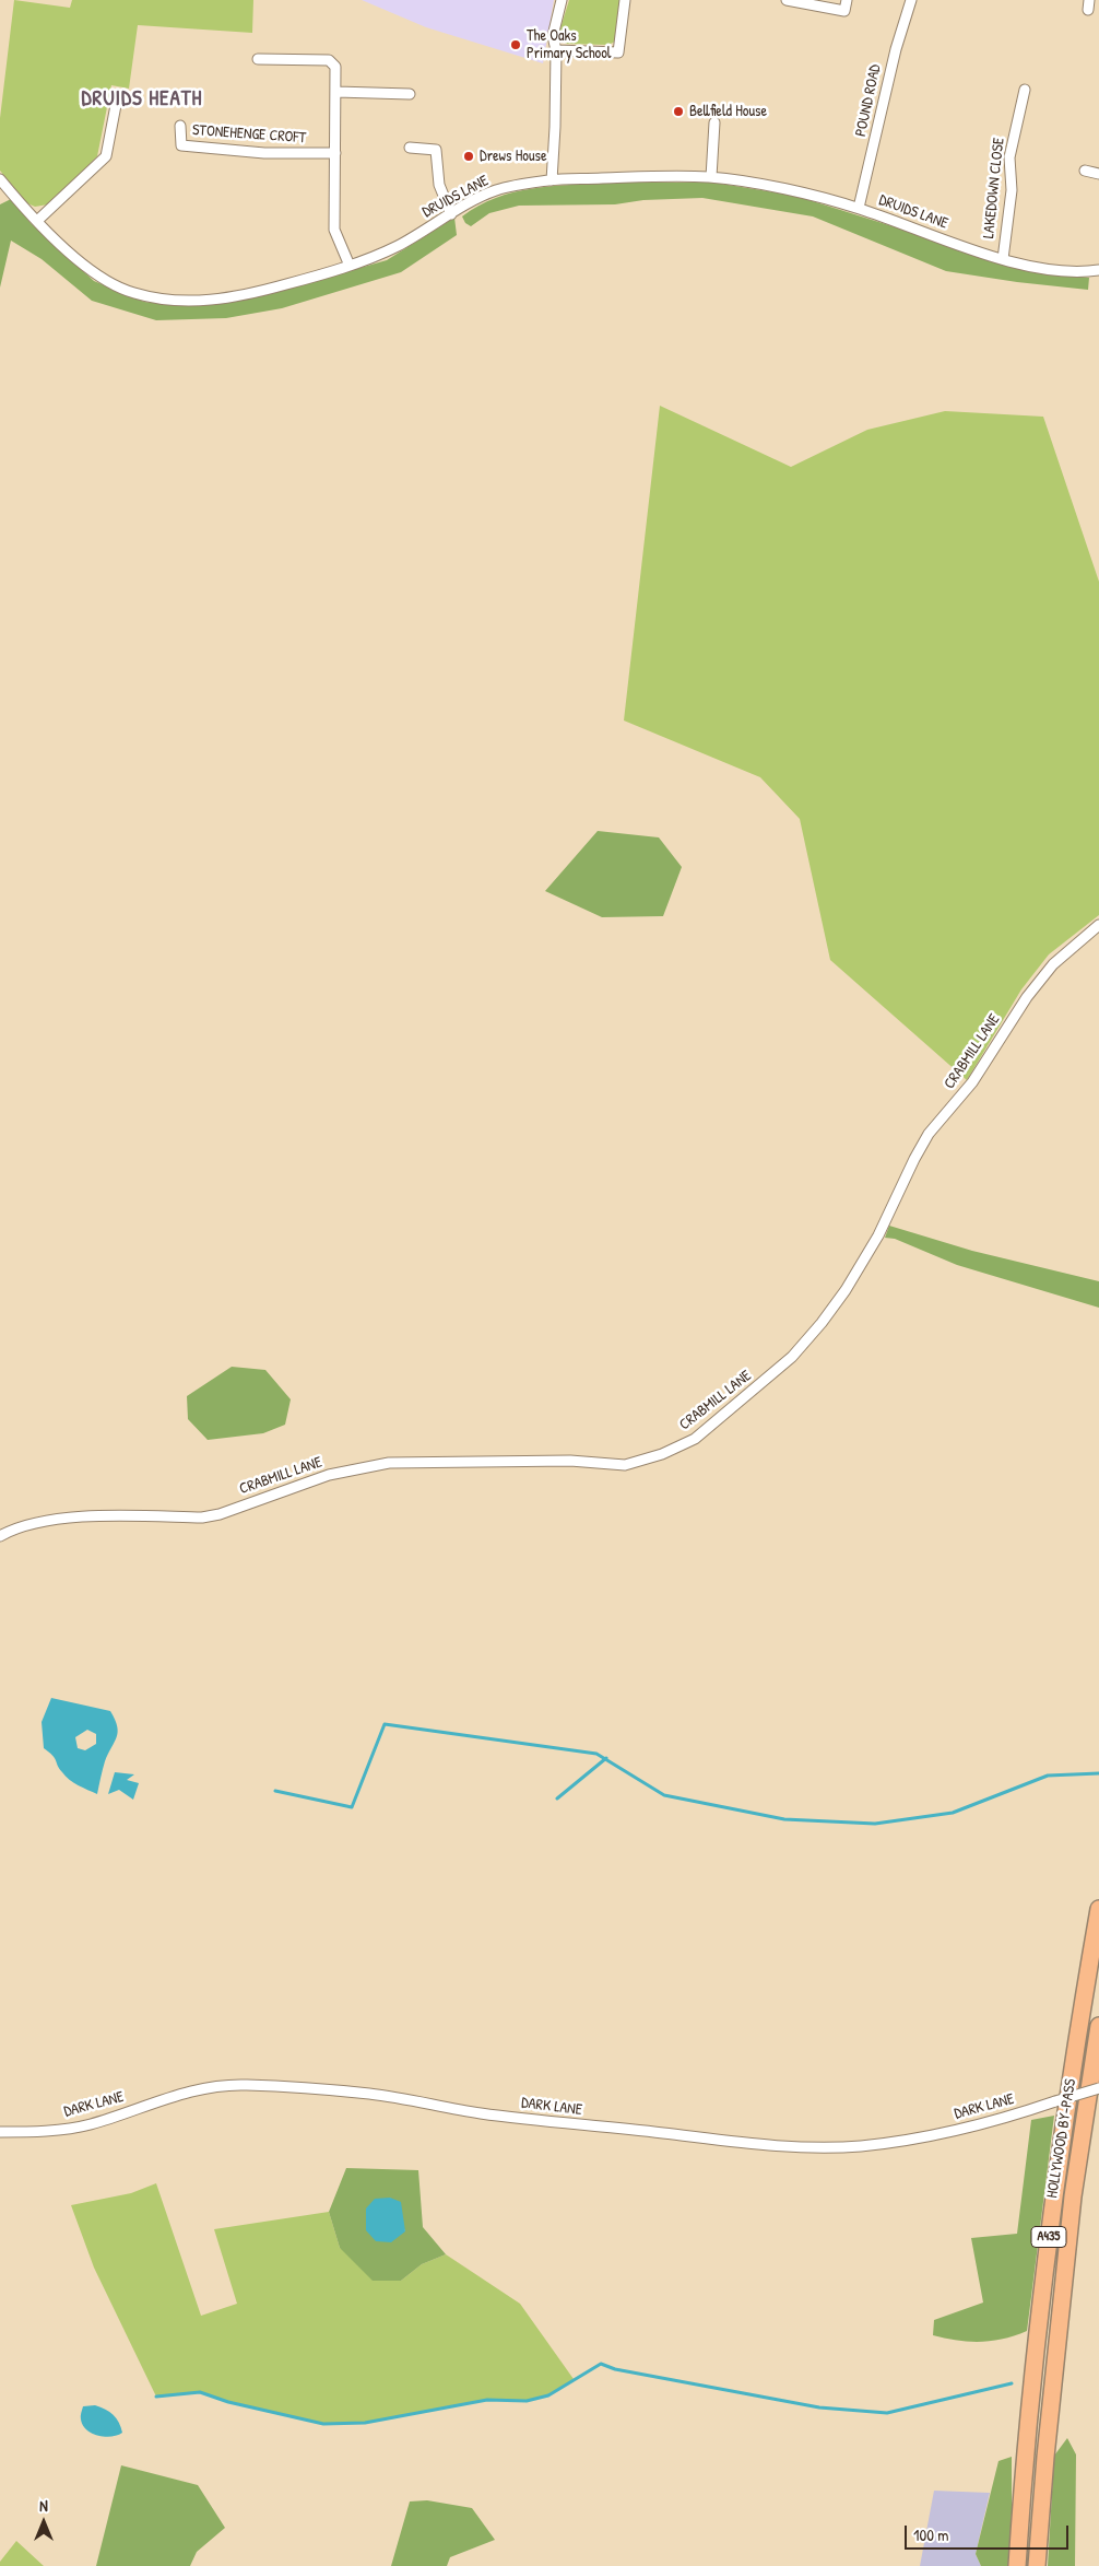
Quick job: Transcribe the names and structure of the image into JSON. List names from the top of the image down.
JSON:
{
  "streets": {
    "highway": ["HOLLYWOOD BY-PASS", "A435"],
    "street": [
      "POUND ROAD",
      "STONEHENGE CROFT",
      "LAKEDOWN CLOSE",
      "DRUIDS LANE",
      "CRABMILL LANE",
      "DARK LANE"
    ]
  },
  "crossings": [
    ["POUND ROAD", "DRUIDS LANE"],
    ["LAKEDOWN CLOSE", "DRUIDS LANE"]
  ],
  "districts": ["DRUIDS HEATH"],
  "places": ["The Oaks Primary School", "Bellfield House", "Drews House"],
  "scale_bar": "100 m",
  "north": "top"
}
